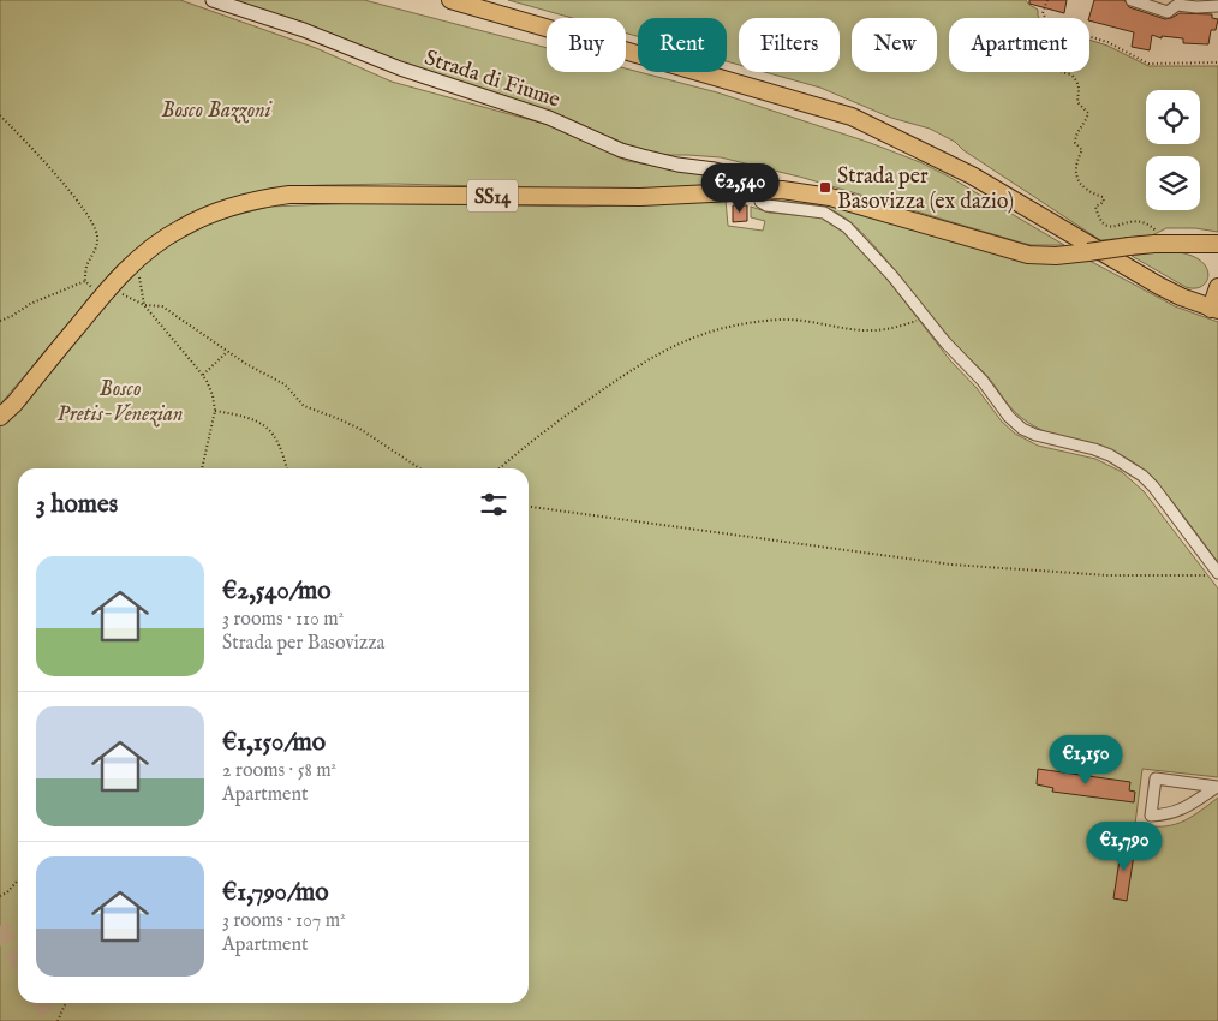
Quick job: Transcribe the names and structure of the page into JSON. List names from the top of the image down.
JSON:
{
  "streets": {
    "main road": ["SS14"],
    "street": ["Strada di Fiume"]
  },
  "crossings": [
    ["Strada di Fiume", "SS14"]
  ],
  "parks": ["Bosco Bazzoni", "Bosco Pretis-Venezian"],
  "places": {
    "transit": ["Strada per Basovizza (ex dazio)"]
  },
  "page": {
    "chip": [
      "Buy",
      "Rent",
      "Filters",
      "New",
      "Apartment"
    ],
    "price": ["€2,540", "€1,150", "€1,790"],
    "heading": "3 homes",
    "list": [
      {
        "name": "€2,540/mo",
        "note": "3 rooms · 110 m² · Strada per Basovizza"
      },
      {
        "name": "€1,150/mo",
        "note": "2 rooms · 58 m² · Apartment"
      },
      {
        "name": "€1,790/mo",
        "note": "3 rooms · 107 m² · Apartment"
      }
    ]
  }
}
